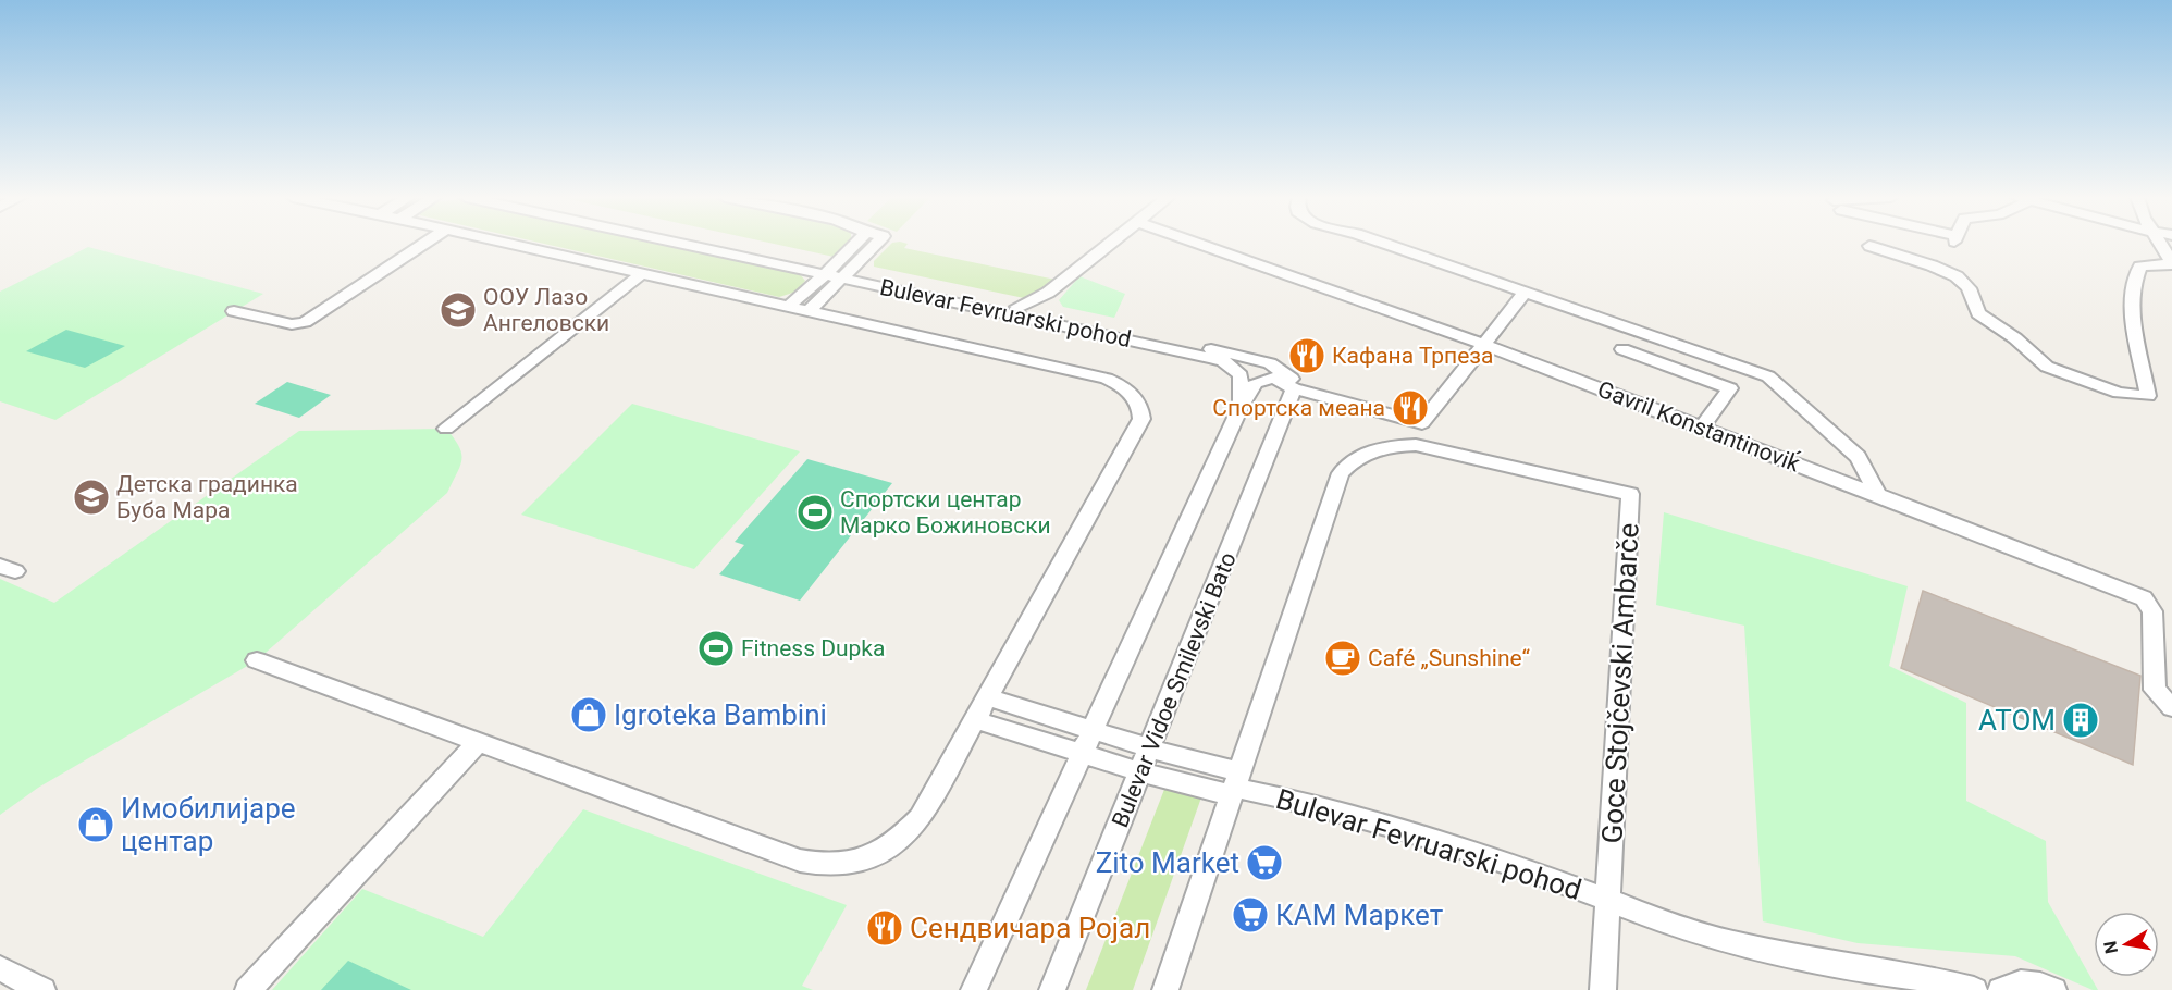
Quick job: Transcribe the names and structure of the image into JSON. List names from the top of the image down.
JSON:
{
  "streets": {
    "street": [
      "Bulevar Fevruarski pohod",
      "Gavril Konstantinoviḱ",
      "Goce Stojčevski Ambarče",
      "Bulevar Vidoe Smilevski Bato"
    ]
  },
  "crossings": [
    ["Bulevar Fevruarski pohod", "Goce Stojčevski Ambarče"],
    ["Bulevar Fevruarski pohod", "Bulevar Vidoe Smilevski Bato"]
  ],
  "places": {
    "school or university": ["ООУ Лазо Ангеловски", "Детска градинка Буба Мара"],
    "restaurant": ["Кафана Трпеза", "Спортска меана", "Сендвичара Ројал"],
    "sports": ["Спортски центар Марко Божиновски", "Fitness Dupka"],
    "cafe": ["Café „Sunshine“"],
    "shop": ["Igroteka Bambini", "Имобилијаре центар"],
    "building": ["АТОМ"],
    "supermarket": ["Zito Market", "КАМ Маркет"]
  },
  "north": "left"
}
